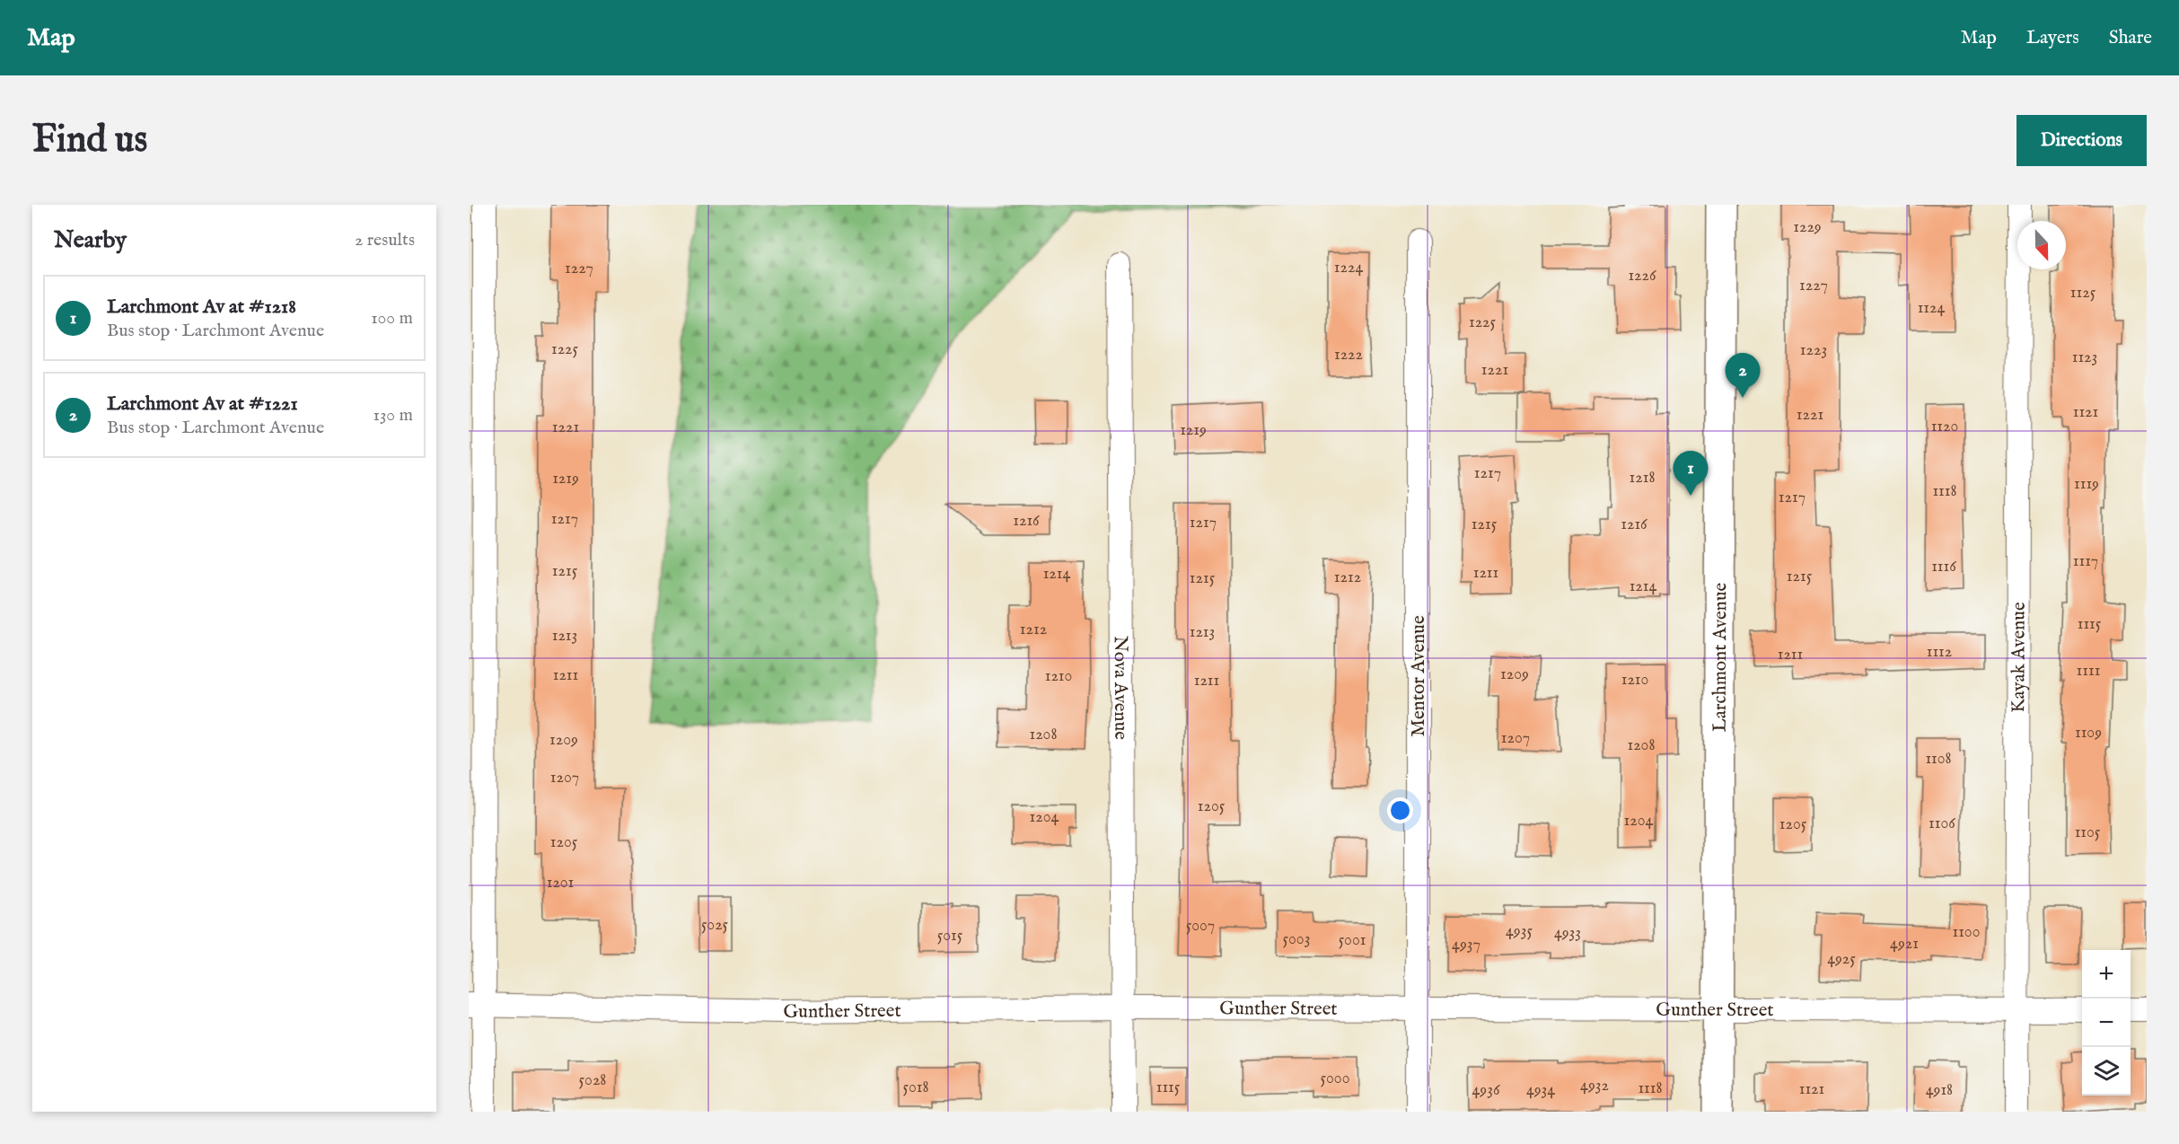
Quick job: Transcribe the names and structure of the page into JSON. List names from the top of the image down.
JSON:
{
  "streets": {
    "street": [
      "Larchmont Avenue",
      "Kayak Avenue",
      "Mentor Avenue",
      "Nova Avenue",
      "Gunther Street"
    ]
  },
  "crossings": [
    ["Larchmont Avenue", "Gunther Street"],
    ["Kayak Avenue", "Gunther Street"],
    ["Mentor Avenue", "Gunther Street"],
    ["Nova Avenue", "Gunther Street"]
  ],
  "house_numbers": [
    "1229",
    "1224",
    "1227",
    "1226",
    "1227",
    "1125",
    "1124",
    "1225",
    "1225",
    "1223",
    "1222",
    "1123",
    "1221",
    "1121",
    "1221",
    "1120",
    "1221",
    "1219",
    "1217",
    "1218",
    "1219",
    "1119",
    "1118",
    "1217",
    "1217",
    "1216",
    "1217",
    "1215",
    "1216",
    "1117",
    "1116",
    "1215",
    "1211",
    "1214",
    "1215",
    "1212",
    "1215",
    "1214",
    "1115",
    "1212",
    "1213",
    "1213",
    "1112",
    "1211",
    "1111",
    "1209",
    "1211",
    "1210",
    "1210",
    "1211",
    "1109",
    "1208",
    "1207",
    "1209",
    "1208",
    "1108",
    "1207",
    "1205",
    "1204",
    "1204",
    "1106",
    "1205",
    "1105",
    "1205",
    "1201",
    "5025",
    "5007",
    "4935",
    "1100",
    "4933",
    "5015",
    "5003",
    "5001",
    "4921",
    "4937",
    "4925",
    "5000",
    "5028",
    "4932",
    "5018",
    "1115",
    "1118",
    "1121",
    "4936",
    "4934",
    "4918"
  ],
  "north": "bottom",
  "page": {
    "header": "Map",
    "nav": ["Map", "Layers", "Share"],
    "buttons": "Directions",
    "title": "Find us",
    "heading": ["Nearby", "2 results"],
    "list": [
      {
        "mark": "1",
        "name": "Larchmont Av at #1218",
        "note": "Bus stop · Larchmont Avenue",
        "value": "100 m"
      },
      {
        "mark": "2",
        "name": "Larchmont Av at #1221",
        "note": "Bus stop · Larchmont Avenue",
        "value": "130 m"
      }
    ],
    "pins": ["2", "1"],
    "map_buttons": ["+", "−"]
  }
}
